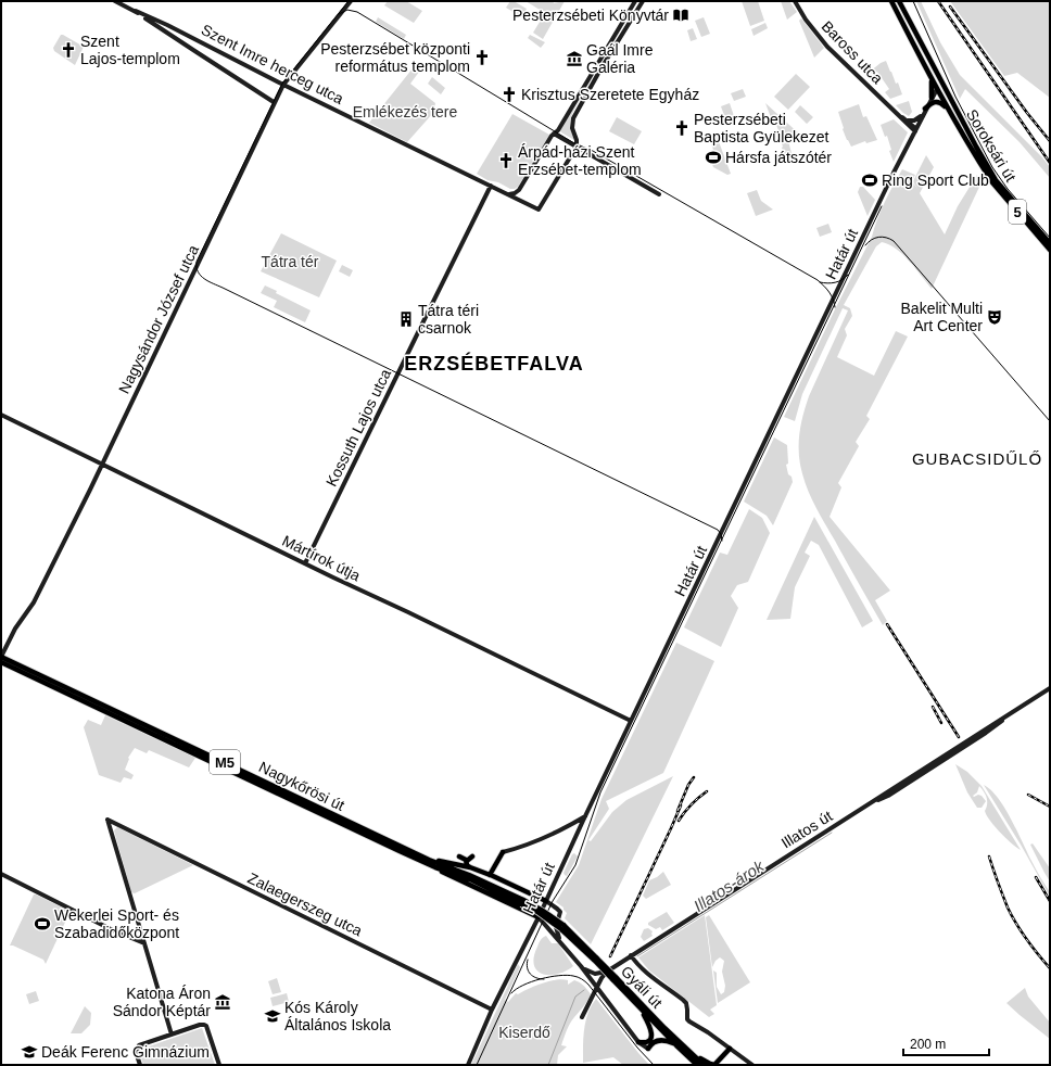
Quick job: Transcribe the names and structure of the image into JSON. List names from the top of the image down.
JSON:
{
  "streets": {
    "main road": [
      "Soroksári út",
      "5",
      "M5",
      "Nagykőrösi út",
      "Gyáli út"
    ],
    "street": [
      "Baross utca",
      "Szent Imre herceg utca",
      "Határ út",
      "Nagysándor József utca",
      "Kossuth Lajos utca",
      "Mártírok útja",
      "Illatos út",
      "Zalaegerszeg utca"
    ]
  },
  "crossings": [
    ["Baross utca", "Határ út"],
    ["Szent Imre herceg utca", "Nagysándor József utca"],
    ["Szent Imre herceg utca", "Kossuth Lajos utca"],
    ["Soroksári út", "5"],
    ["Soroksári út", "Határ út"],
    ["5", "Határ út"],
    ["Határ út", "Mártírok útja"],
    ["Határ út", "Zalaegerszeg utca"],
    ["Nagysándor József utca", "Mártírok útja"],
    ["Nagysándor József utca", "Nagykőrösi út"],
    ["Kossuth Lajos utca", "Mártírok útja"],
    ["Nagykőrösi út", "Gyáli út"],
    ["Illatos út", "Gyáli út"]
  ],
  "districts": ["ERZSÉBETFALVA", "GUBACSIDŰLŐ"],
  "water": ["Illatos-árok"],
  "parks": ["Emlékezés tere", "Tátra tér", "Kiserdő"],
  "places": {
    "library": ["Pesterzsébeti Könyvtár"],
    "church": [
      "Szent Lajos-templom",
      "Pesterzsébet központi református templom",
      "Krisztus Szeretete Egyház",
      "Pesterzsébeti Baptista Gyülekezet",
      "Árpád-házi Szent Erzsébet-templom"
    ],
    "museum": ["Gaál Imre Galéria", "Katona Áron Sándor Képtár"],
    "sports": ["Hársfa játszótér", "Ring Sport Club", "Wekerlei Sport- és Szabadidőközpont"],
    "theatre": ["Bakelit Multi Art Center"],
    "building": ["Tátra téri csarnok"],
    "school or university": ["Kós Károly Általános Iskola", "Deák Ferenc Gimnázium"]
  },
  "scale_bar": "200 m"
}
